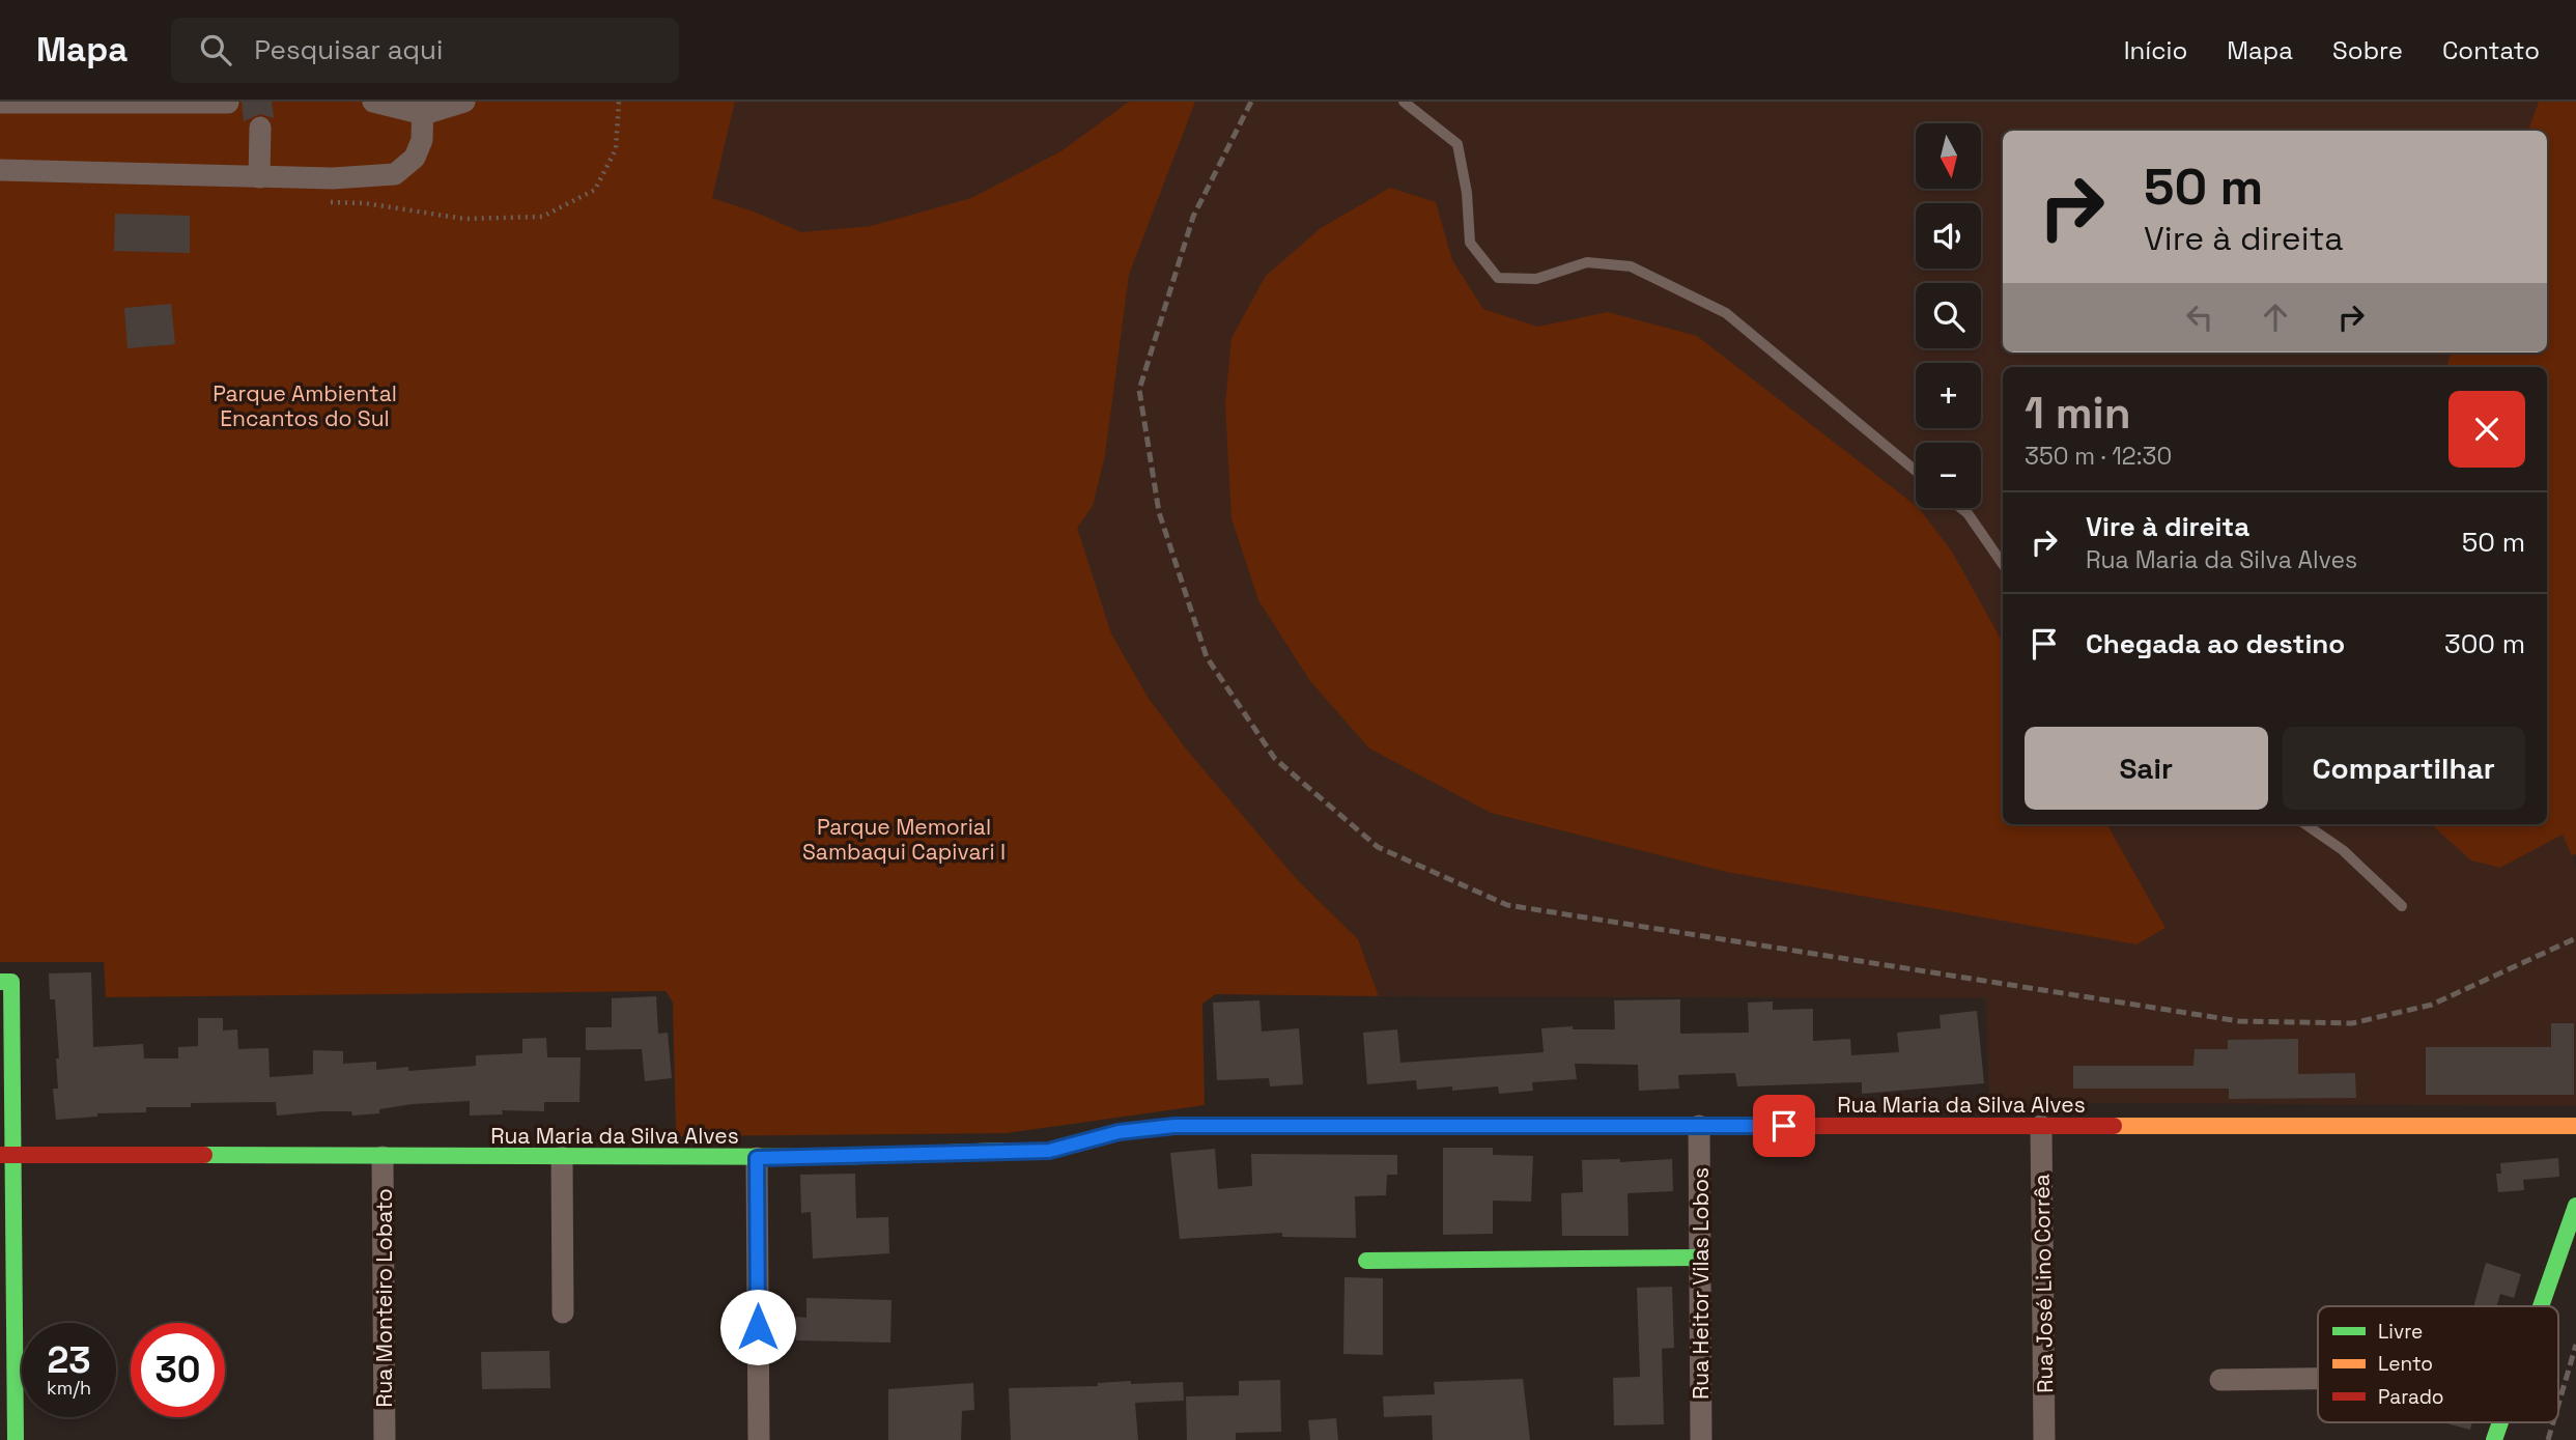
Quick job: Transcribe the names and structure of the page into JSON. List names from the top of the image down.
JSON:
{
  "streets": {
    "street": [
      "Rua Maria da Silva Alves",
      "Rua Heitor Vilas Lobos",
      "Rua José Lino Corrêa",
      "Rua Monteiro Lobato"
    ]
  },
  "crossings": [
    ["Rua Maria da Silva Alves", "Rua Heitor Vilas Lobos"],
    ["Rua Maria da Silva Alves", "Rua José Lino Corrêa"],
    ["Rua Maria da Silva Alves", "Rua Monteiro Lobato"]
  ],
  "parks": ["Parque Ambiental Encantos do Sul", "Parque Memorial Sambaqui Capivari I"],
  "legend": ["Livre", "Lento", "Parado"],
  "north": "bottom",
  "page": {
    "header": "Mapa",
    "search": "Pesquisar aqui",
    "nav": [
      "Início",
      "Mapa",
      "Sobre",
      "Contato"
    ],
    "map_buttons": ["+", "−"],
    "turn": ["50 m", "Vire à direita"],
    "heading": ["1 min", "350 m · 12:30"],
    "list": [
      {
        "name": "Vire à direita",
        "note": "Rua Maria da Silva Alves",
        "value": "50 m"
      },
      {
        "name": "Chegada ao destino",
        "value": "300 m"
      }
    ],
    "buttons": ["Sair", "Compartilhar"],
    "speed": "23 km/h",
    "limit": "30"
  }
}
